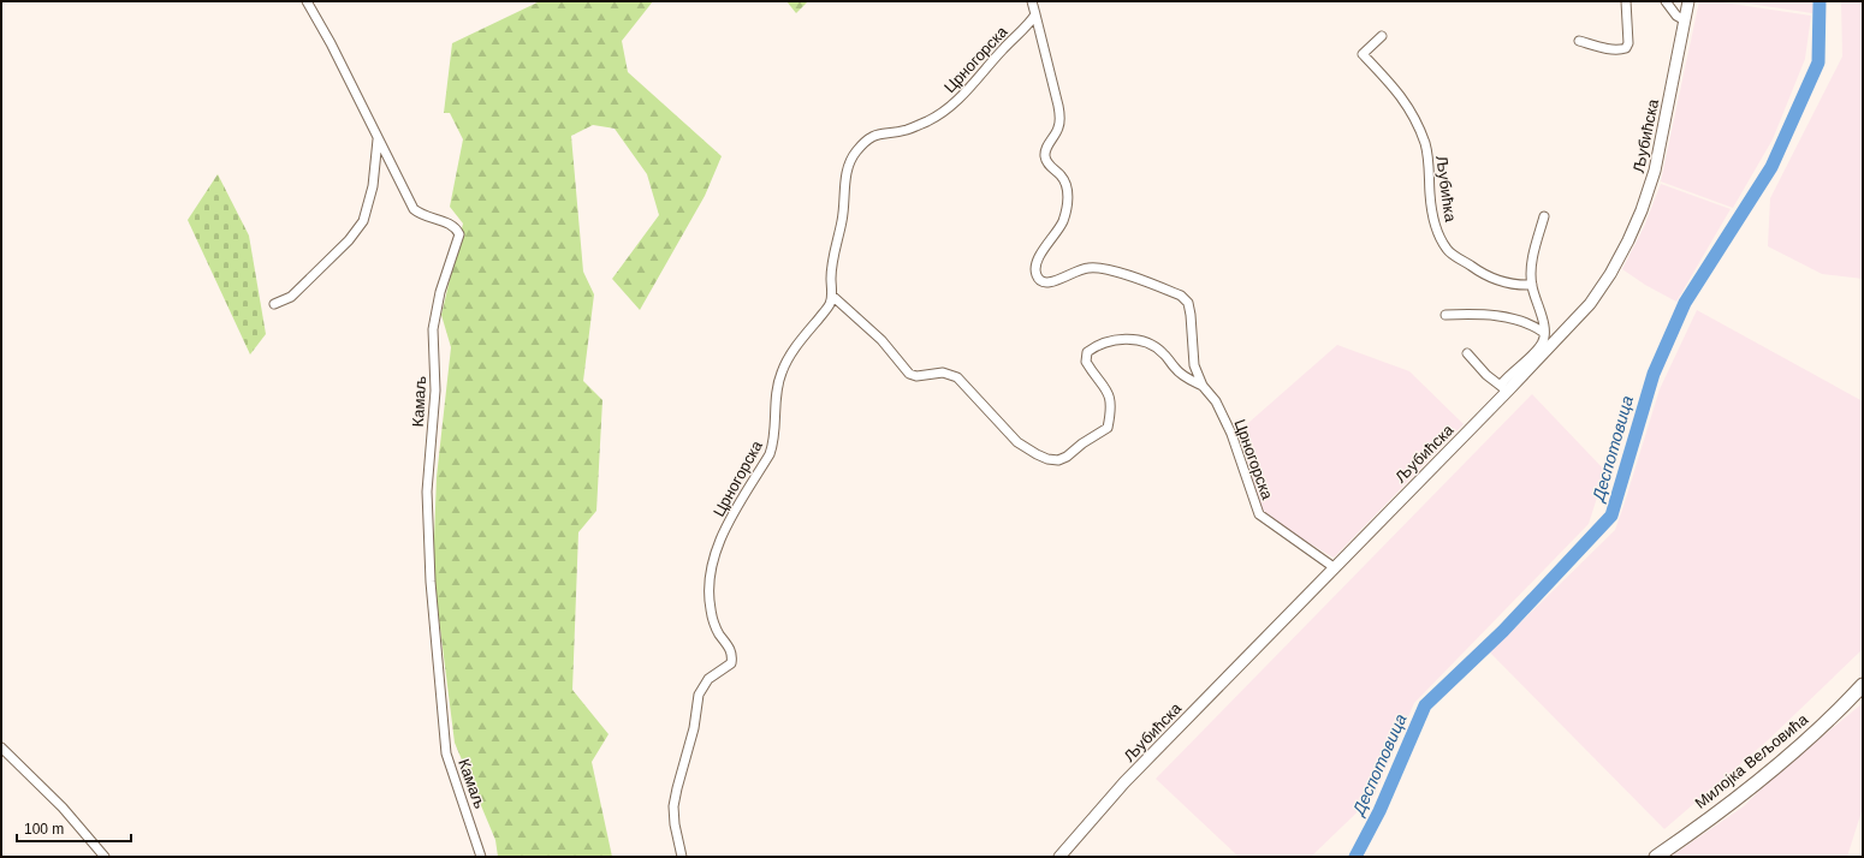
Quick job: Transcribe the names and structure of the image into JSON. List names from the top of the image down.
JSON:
{
  "streets": {
    "main road": ["Милојка Вељовића"],
    "street": [
      "Црногорска",
      "Љубићска",
      "Љубићка",
      "Камаљ"
    ]
  },
  "crossings": [
    ["Црногорска", "Љубићска"]
  ],
  "water": ["Деспотовица"],
  "scale_bar": "100 m"
}
